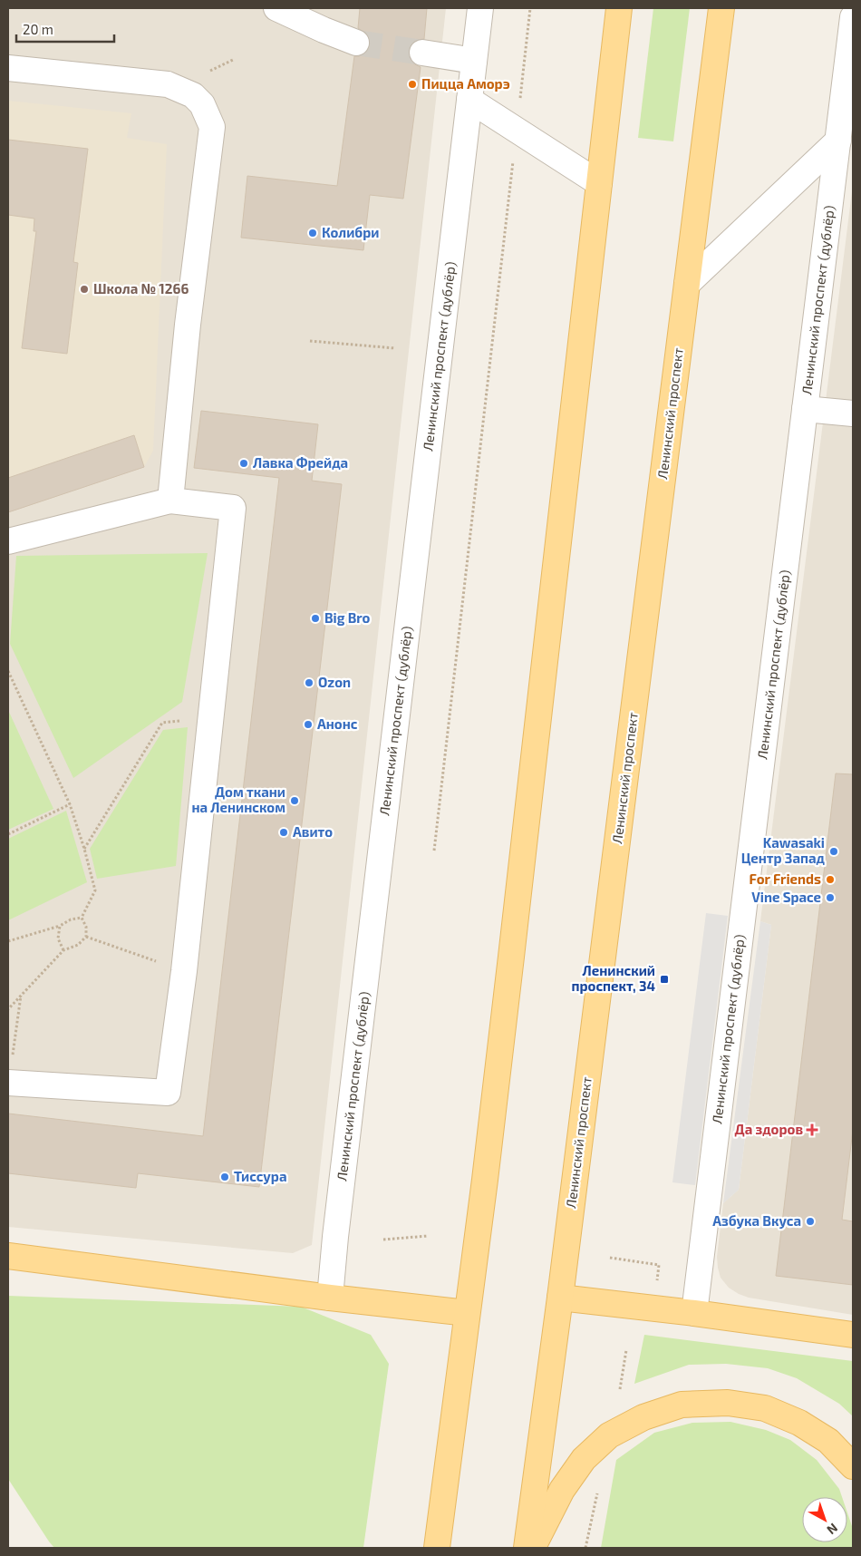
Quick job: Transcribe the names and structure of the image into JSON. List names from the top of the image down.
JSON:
{
  "streets": {
    "main road": ["Ленинский проспект"],
    "street": ["Ленинский проспект (дублёр)"]
  },
  "places": {
    "other": [
      "Пицца Аморэ",
      "Колибри",
      "Школа № 1266",
      "Лавка Фрейда",
      "Big Bro",
      "Ozon",
      "Анонс",
      "Дом ткани на Ленинском",
      "Авито",
      "Kawasaki Центр Запад",
      "For Friends",
      "Vine Space",
      "Тиссура",
      "Азбука Вкуса"
    ],
    "transit": ["Ленинский проспект, 34"],
    "health": ["Да здоров"]
  },
  "scale_bar": "20 m",
  "north": "bottom right"
}
